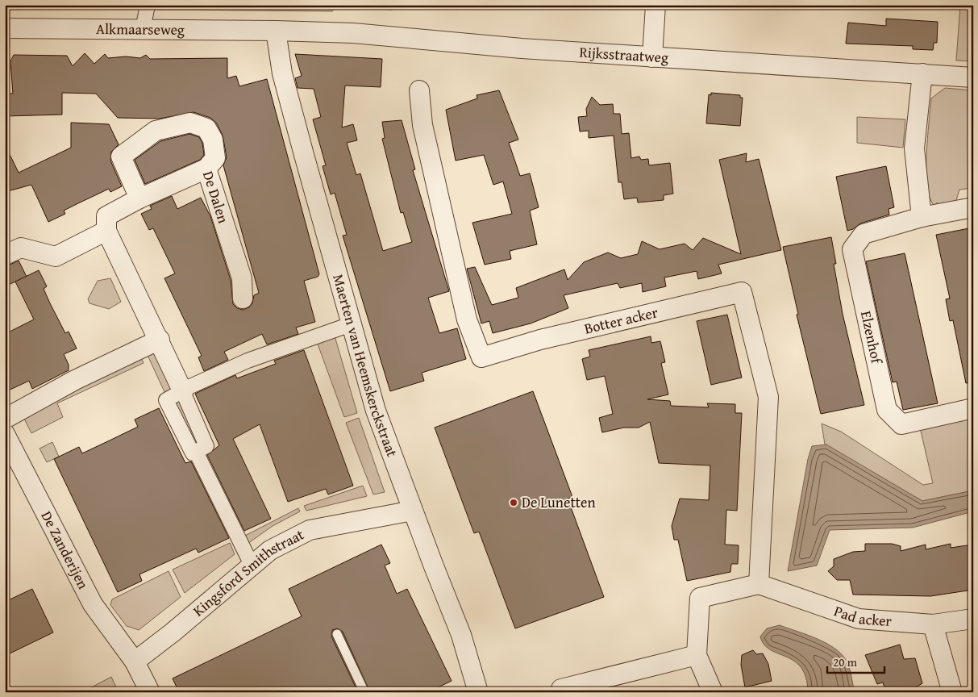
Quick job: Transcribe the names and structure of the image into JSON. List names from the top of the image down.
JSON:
{
  "streets": {
    "street": [
      "Alkmaarseweg",
      "Rijksstraatweg",
      "De Dalen",
      "Botter acker",
      "Elzenhof",
      "Maerten van Heemskerckstraat",
      "De Zanderijen",
      "Kingsford Smithstraat",
      "Pad acker"
    ]
  },
  "crossings": [
    ["Alkmaarseweg", "Rijksstraatweg"],
    ["Alkmaarseweg", "Maerten van Heemskerckstraat"],
    ["Rijksstraatweg", "Maerten van Heemskerckstraat"],
    ["Botter acker", "Pad acker"],
    ["Maerten van Heemskerckstraat", "Kingsford Smithstraat"],
    ["De Zanderijen", "Kingsford Smithstraat"]
  ],
  "places": ["De Lunetten"],
  "scale_bar": "20 m"
}
